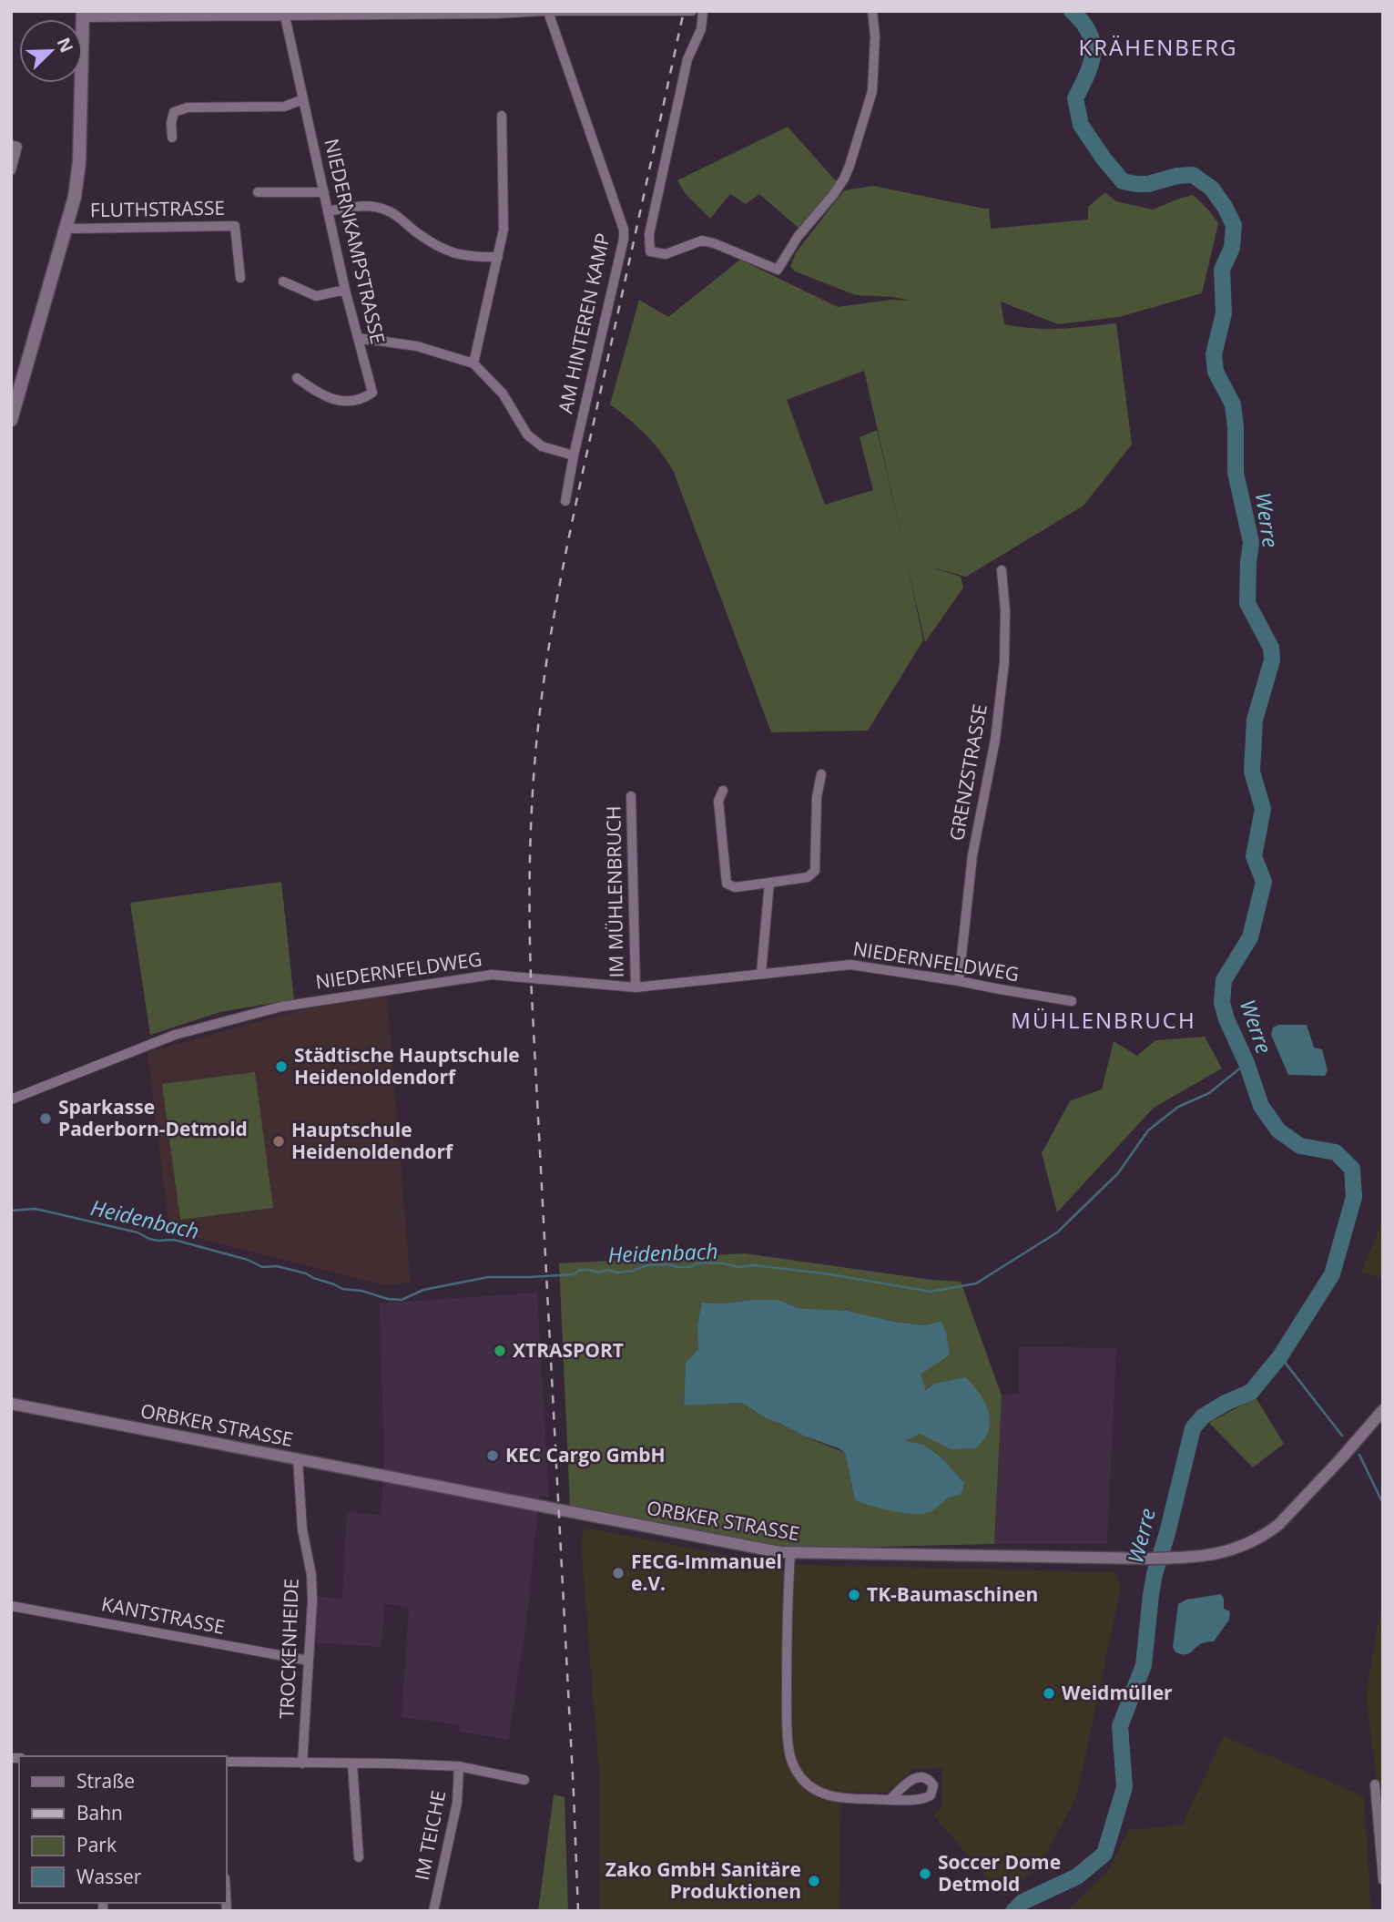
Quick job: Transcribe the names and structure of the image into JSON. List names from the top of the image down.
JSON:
{
  "streets": {
    "street": [
      "FLUTHSTRASSE",
      "NIEDERNKAMPSTRASSE",
      "AM HINTEREN KAMP",
      "GRENZSTRASSE",
      "IM MÜHLENBRUCH",
      "NIEDERNFELDWEG",
      "ORBKER STRASSE",
      "KANTSTRASSE",
      "TROCKENHEIDE",
      "IM TEICHE"
    ]
  },
  "crossings": [
    ["GRENZSTRASSE", "NIEDERNFELDWEG"],
    ["IM MÜHLENBRUCH", "NIEDERNFELDWEG"],
    ["ORBKER STRASSE", "TROCKENHEIDE"],
    ["KANTSTRASSE", "TROCKENHEIDE"]
  ],
  "districts": ["KRÄHENBERG", "MÜHLENBRUCH"],
  "water": ["Werre", "Heidenbach"],
  "places": [
    "Städtische Hauptschule Heidenoldendorf",
    "Sparkasse Paderborn-Detmold",
    "Hauptschule Heidenoldendorf",
    "XTRASPORT",
    "KEC Cargo GmbH",
    "FECG-Immanuel e.V.",
    "TK-Baumaschinen",
    "Weidmüller",
    "Soccer Dome Detmold",
    "Zako GmbH Sanitäre Produktionen"
  ],
  "legend": [
    "Straße",
    "Bahn",
    "Park",
    "Wasser"
  ],
  "north": "top right"
}
